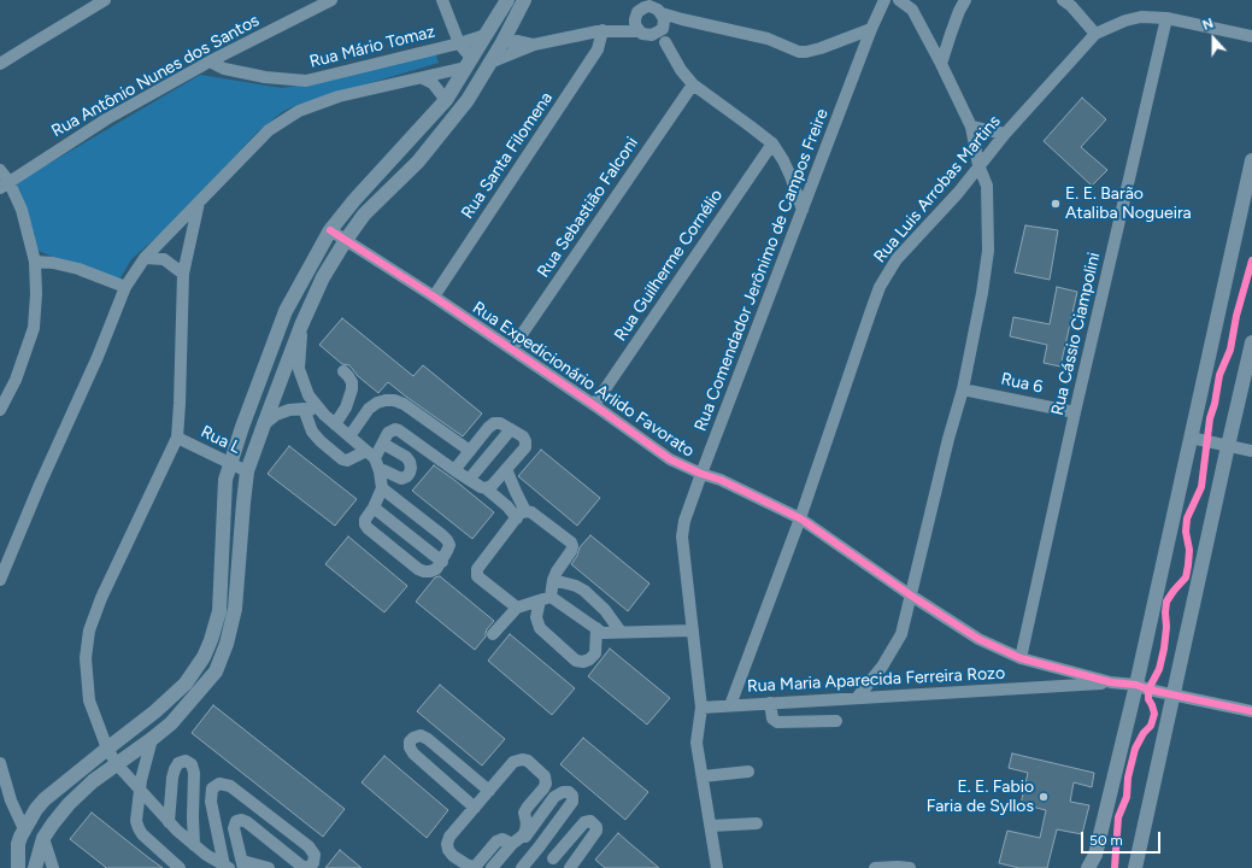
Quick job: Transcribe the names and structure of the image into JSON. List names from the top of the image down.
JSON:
{
  "streets": {
    "street": [
      "Rua Mário Tomaz",
      "Rua Antônio Nunes dos Santos",
      "Rua Santa Filomena",
      "Rua Luis Arrobas Martins",
      "Rua Sebastião Falconi",
      "Rua Guilherme Cornélio",
      "Rua Comendador Jerônimo de Campos Freire",
      "Rua Cássio Ciampolini",
      "Rua Expedicionário Arlido Favorato",
      "Rua 6",
      "Rua L",
      "Rua Maria Aparecida Ferreira Rozo"
    ]
  },
  "crossings": [
    ["Rua Mário Tomaz", "Rua Antônio Nunes dos Santos"],
    ["Rua Santa Filomena", "Rua Expedicionário Arlido Favorato"],
    ["Rua Luis Arrobas Martins", "Rua Cássio Ciampolini"],
    ["Rua Luis Arrobas Martins", "Rua Expedicionário Arlido Favorato"],
    ["Rua Luis Arrobas Martins", "Rua Maria Aparecida Ferreira Rozo"],
    ["Rua Sebastião Falconi", "Rua Expedicionário Arlido Favorato"],
    ["Rua Guilherme Cornélio", "Rua Expedicionário Arlido Favorato"],
    ["Rua Comendador Jerônimo de Campos Freire", "Rua Expedicionário Arlido Favorato"],
    ["Rua Comendador Jerônimo de Campos Freire", "Rua Maria Aparecida Ferreira Rozo"],
    ["Rua Cássio Ciampolini", "Rua Expedicionário Arlido Favorato"],
    ["Rua Cássio Ciampolini", "Rua 6"],
    ["Rua Expedicionário Arlido Favorato", "Rua Maria Aparecida Ferreira Rozo"]
  ],
  "places": ["E. E. Barão Ataliba Nogueira", "E. E. Fabio Faria de Syllos"],
  "scale_bar": "50 m",
  "north": "top"
}
